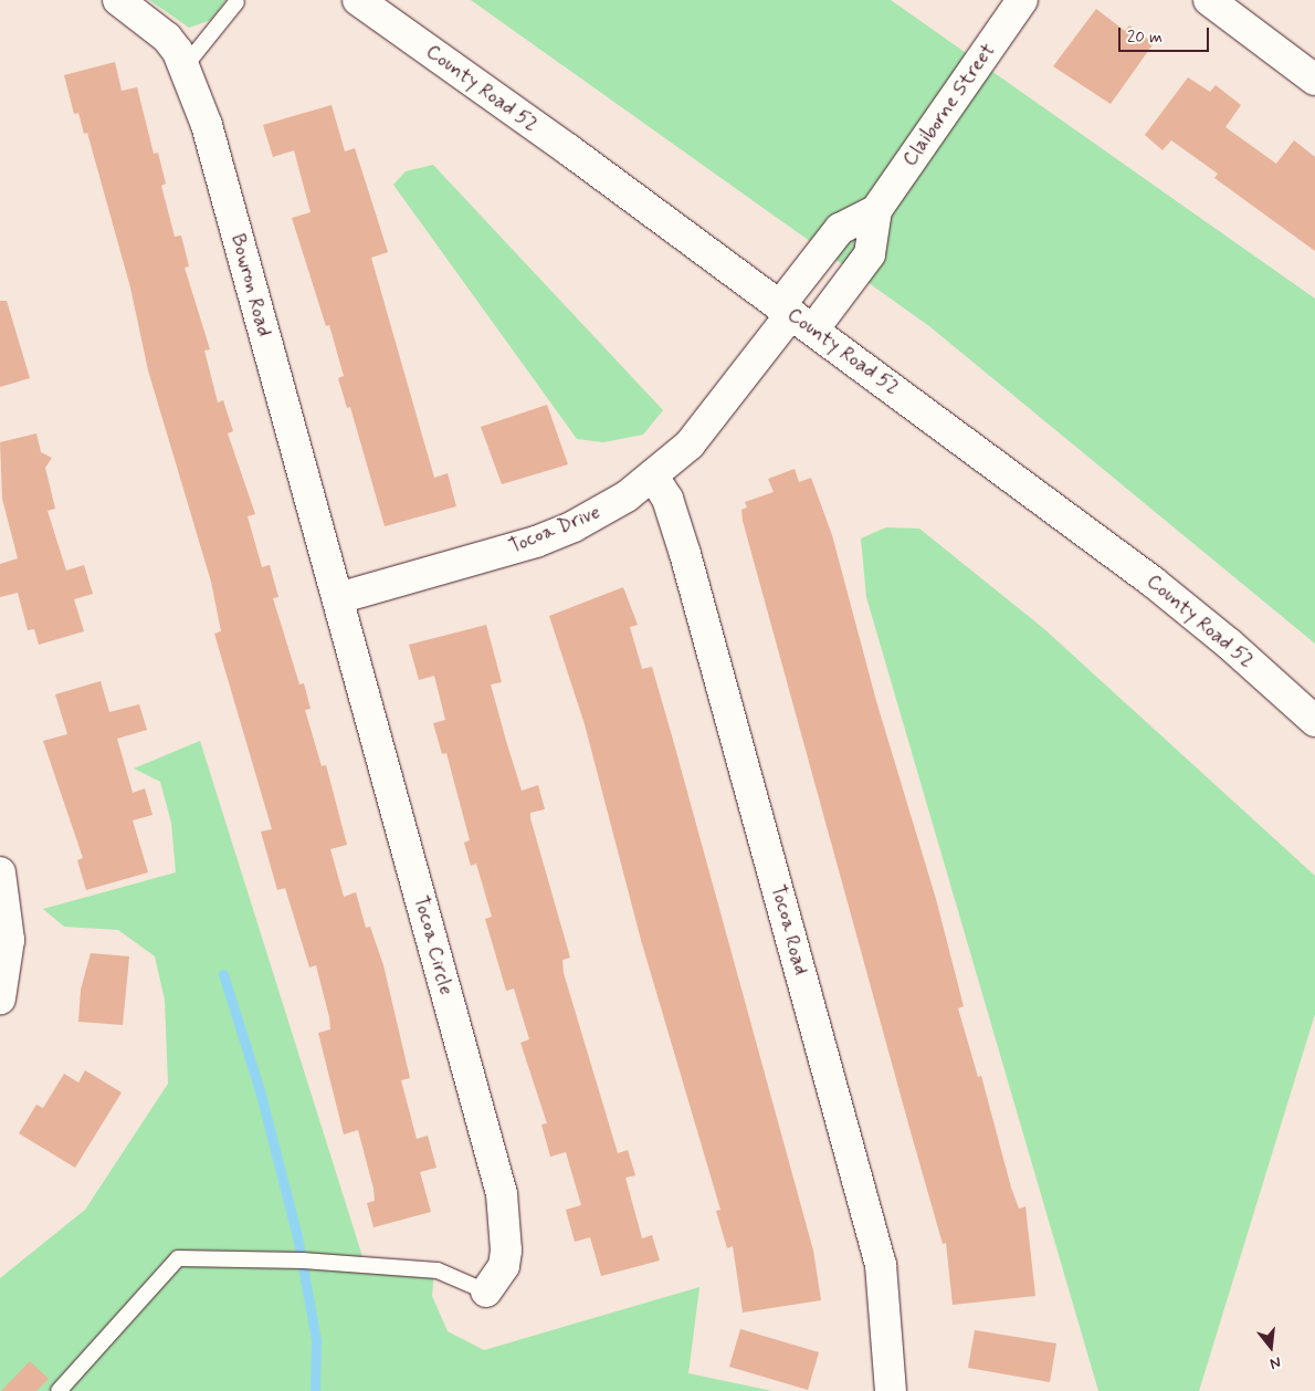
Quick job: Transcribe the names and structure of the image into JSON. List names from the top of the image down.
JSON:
{
  "streets": {
    "street": [
      "County Road 52",
      "Claiborne Street",
      "Bowron Road",
      "Tocoa Drive",
      "Tocoa Road",
      "Tocoa Circle"
    ]
  },
  "crossings": [
    ["County Road 52", "Claiborne Street"],
    ["County Road 52", "Tocoa Drive"],
    ["Claiborne Street", "Tocoa Drive"],
    ["Bowron Road", "Tocoa Drive"],
    ["Bowron Road", "Tocoa Circle"],
    ["Tocoa Drive", "Tocoa Road"],
    ["Tocoa Drive", "Tocoa Circle"]
  ],
  "scale_bar": "20 m",
  "north": "bottom"
}
